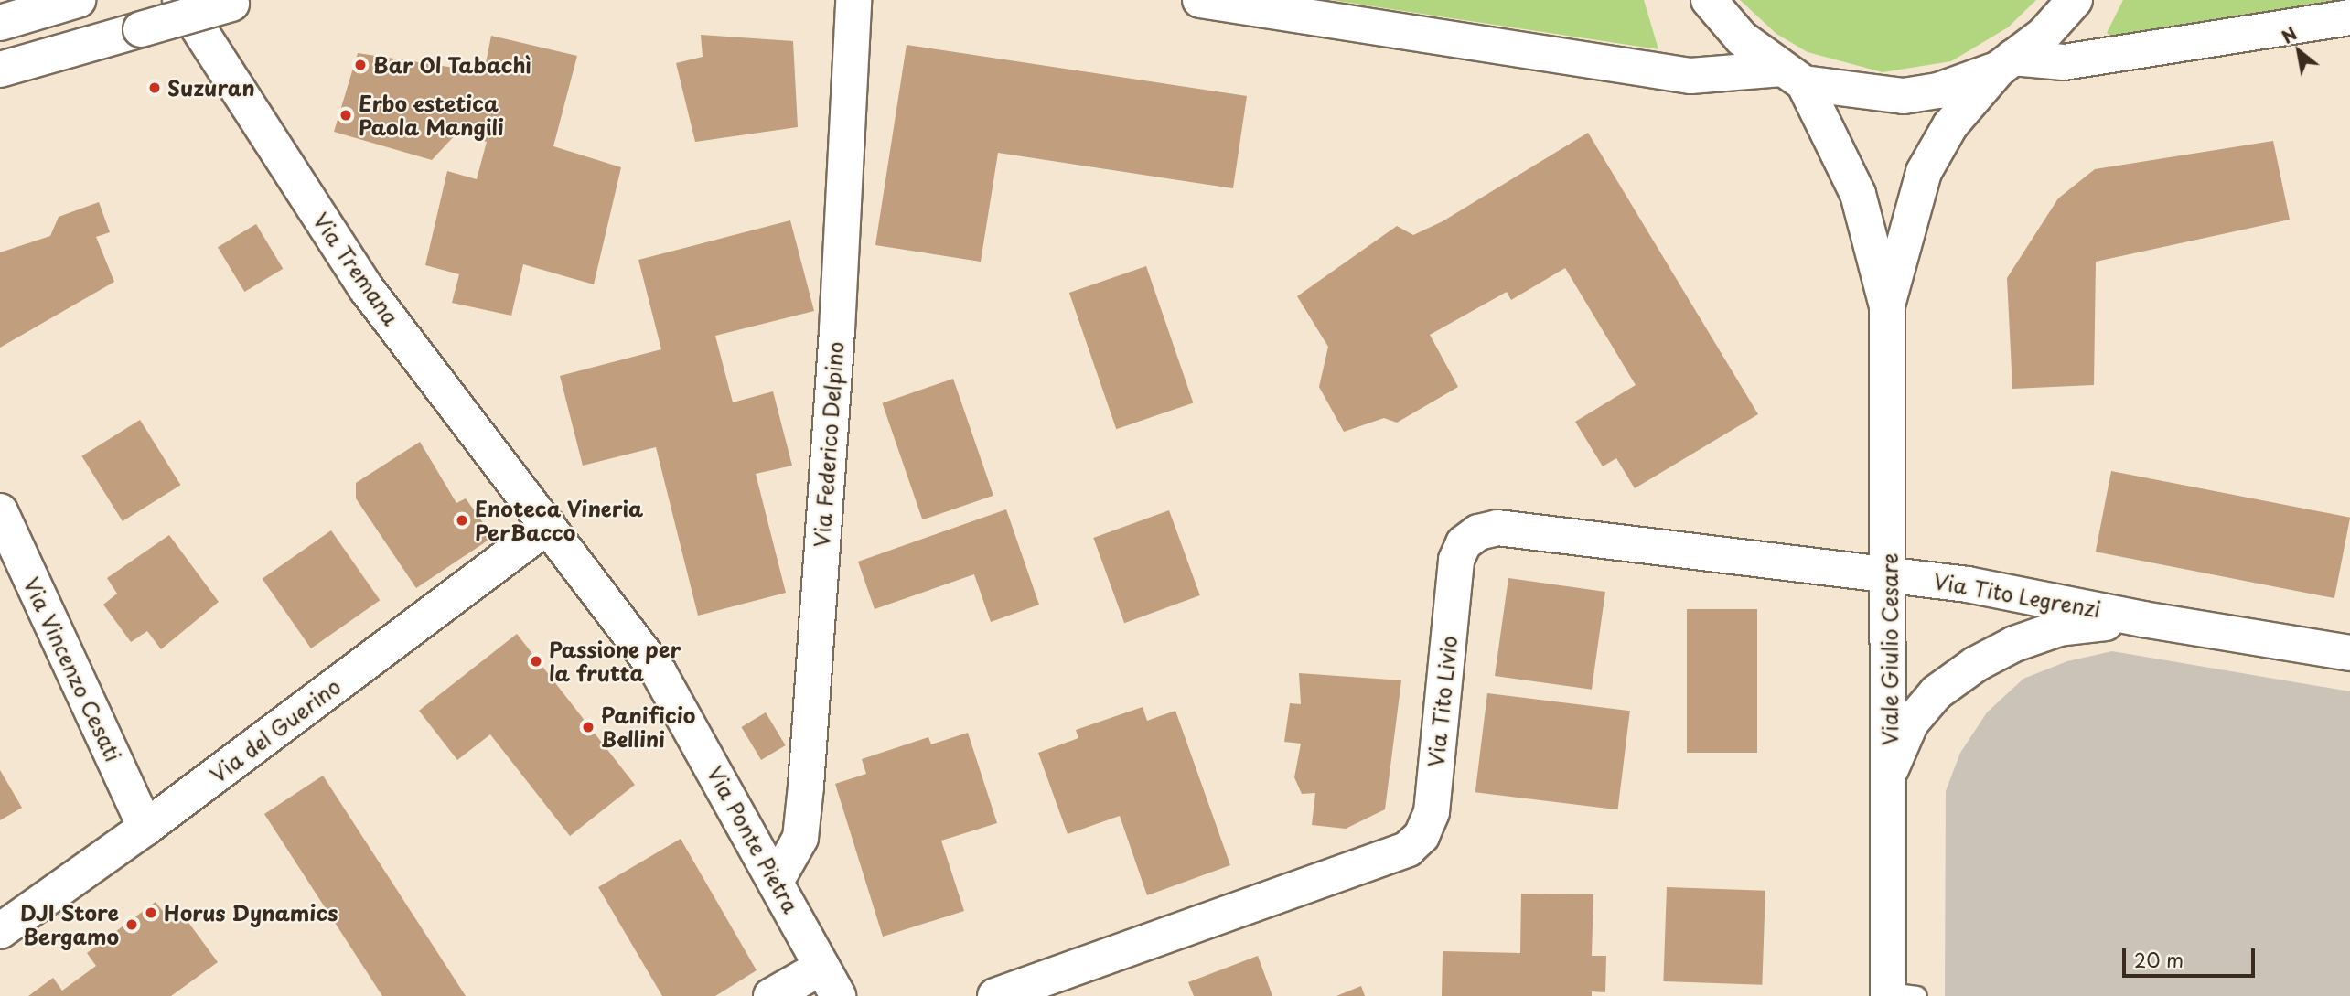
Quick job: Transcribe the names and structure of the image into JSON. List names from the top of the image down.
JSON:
{
  "streets": {
    "main road": [
      "Via Tremana",
      "Via Federico Delpino",
      "Via Tito Legrenzi",
      "Viale Giulio Cesare",
      "Via Vincenzo Cesati",
      "Via Tito Livio",
      "Via del Guerino",
      "Via Ponte Pietra"
    ]
  },
  "crossings": [
    ["Via Tremana", "Via del Guerino"],
    ["Via Tremana", "Via Ponte Pietra"],
    ["Via Federico Delpino", "Via Ponte Pietra"],
    ["Via Tito Legrenzi", "Viale Giulio Cesare"],
    ["Via Tito Legrenzi", "Via Tito Livio"],
    ["Viale Giulio Cesare", "Via Tito Livio"],
    ["Via Vincenzo Cesati", "Via del Guerino"],
    ["Via del Guerino", "Via Ponte Pietra"]
  ],
  "places": [
    "Bar Ol Tabachì",
    "Suzuran",
    "Erbo estetica Paola Mangili",
    "Enoteca Vineria PerBacco",
    "Passione per la frutta",
    "Panificio Bellini",
    "Horus Dynamics",
    "DJI Store Bergamo"
  ],
  "scale_bar": "20 m",
  "north": "top left"
}
